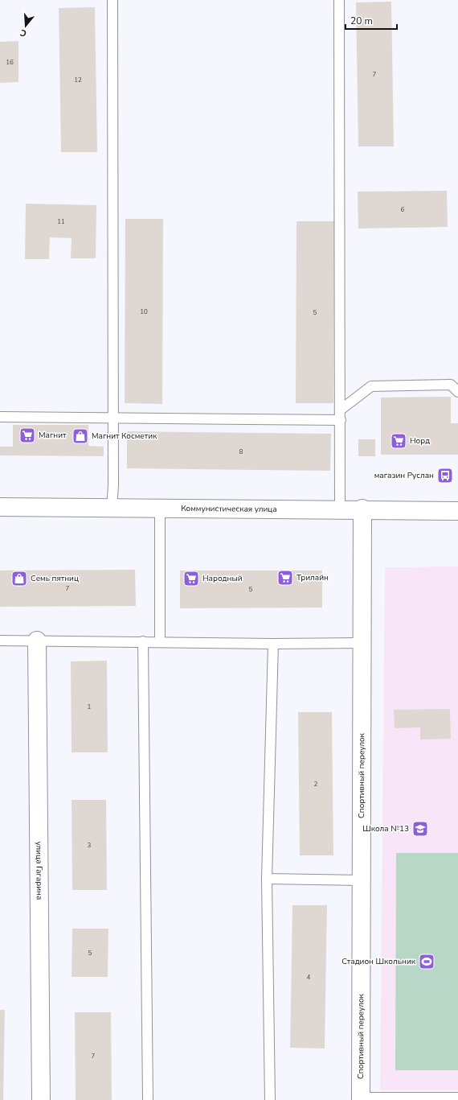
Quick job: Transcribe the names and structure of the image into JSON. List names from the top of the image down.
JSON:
{
  "streets": {
    "street": ["Коммунистическая улица", "Спортивный переулок", "улица Гагарина"]
  },
  "crossings": [
    ["Коммунистическая улица", "Спортивный переулок"]
  ],
  "places": {
    "supermarket": [
      "Магнит",
      "Норд",
      "Трилайн",
      "Народный"
    ],
    "shop": ["Магнит Косметик", "Семь пятниц"],
    "bus stop": ["магазин Руслан"],
    "school or university": ["Школа №13"],
    "sports": ["Стадион Школьник"]
  },
  "house_numbers": [
    "16",
    "7",
    "12",
    "6",
    "11",
    "10",
    "5",
    "8",
    "7",
    "5",
    "1",
    "2",
    "3",
    "5",
    "4",
    "7"
  ],
  "scale_bar": "20 m",
  "north": "bottom"
}
